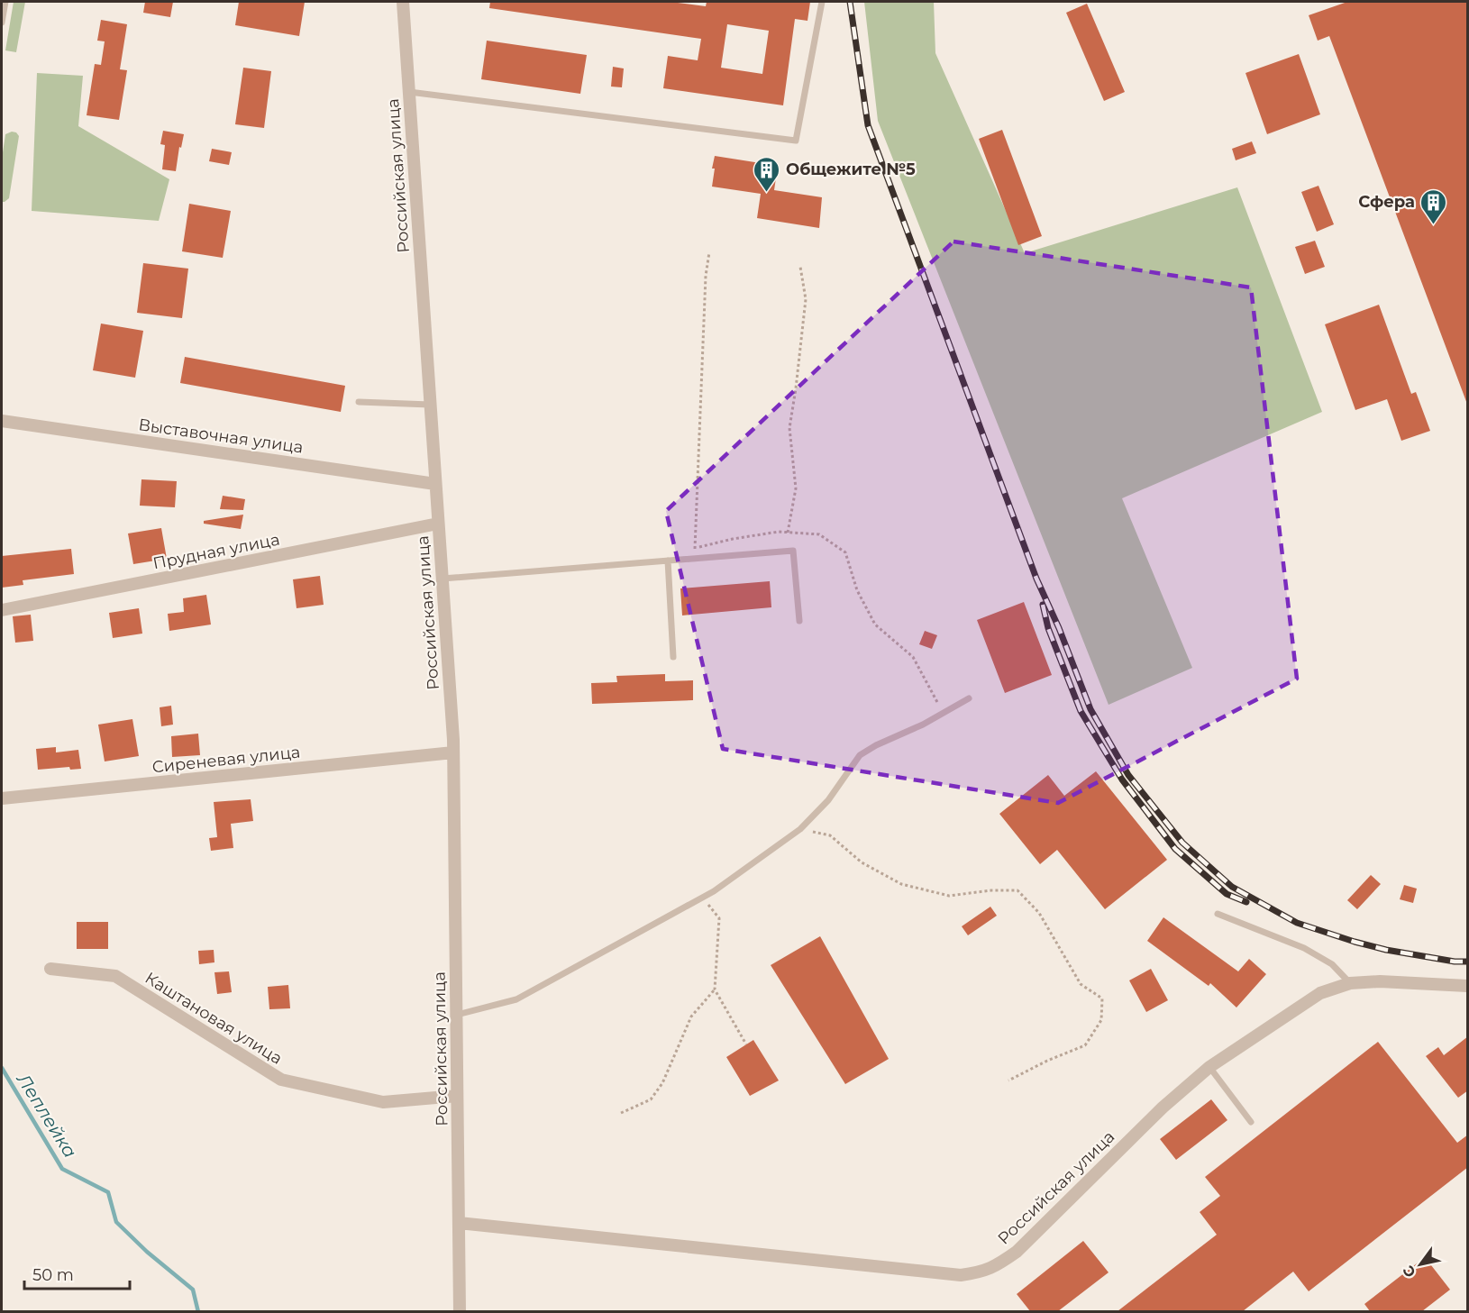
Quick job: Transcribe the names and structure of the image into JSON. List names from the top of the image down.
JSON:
{
  "streets": {
    "street": [
      "Российская улица",
      "Выставочная улица",
      "Прудная улица",
      "Сиреневая улица",
      "Каштановая улица"
    ]
  },
  "crossings": [
    ["Российская улица", "Выставочная улица"],
    ["Российская улица", "Прудная улица"],
    ["Российская улица", "Сиреневая улица"],
    ["Российская улица", "Каштановая улица"]
  ],
  "water": ["Леплейка"],
  "places": {
    "building": ["Общежите №5", "Сфера"]
  },
  "scale_bar": "50 m",
  "north": "bottom left"
}
